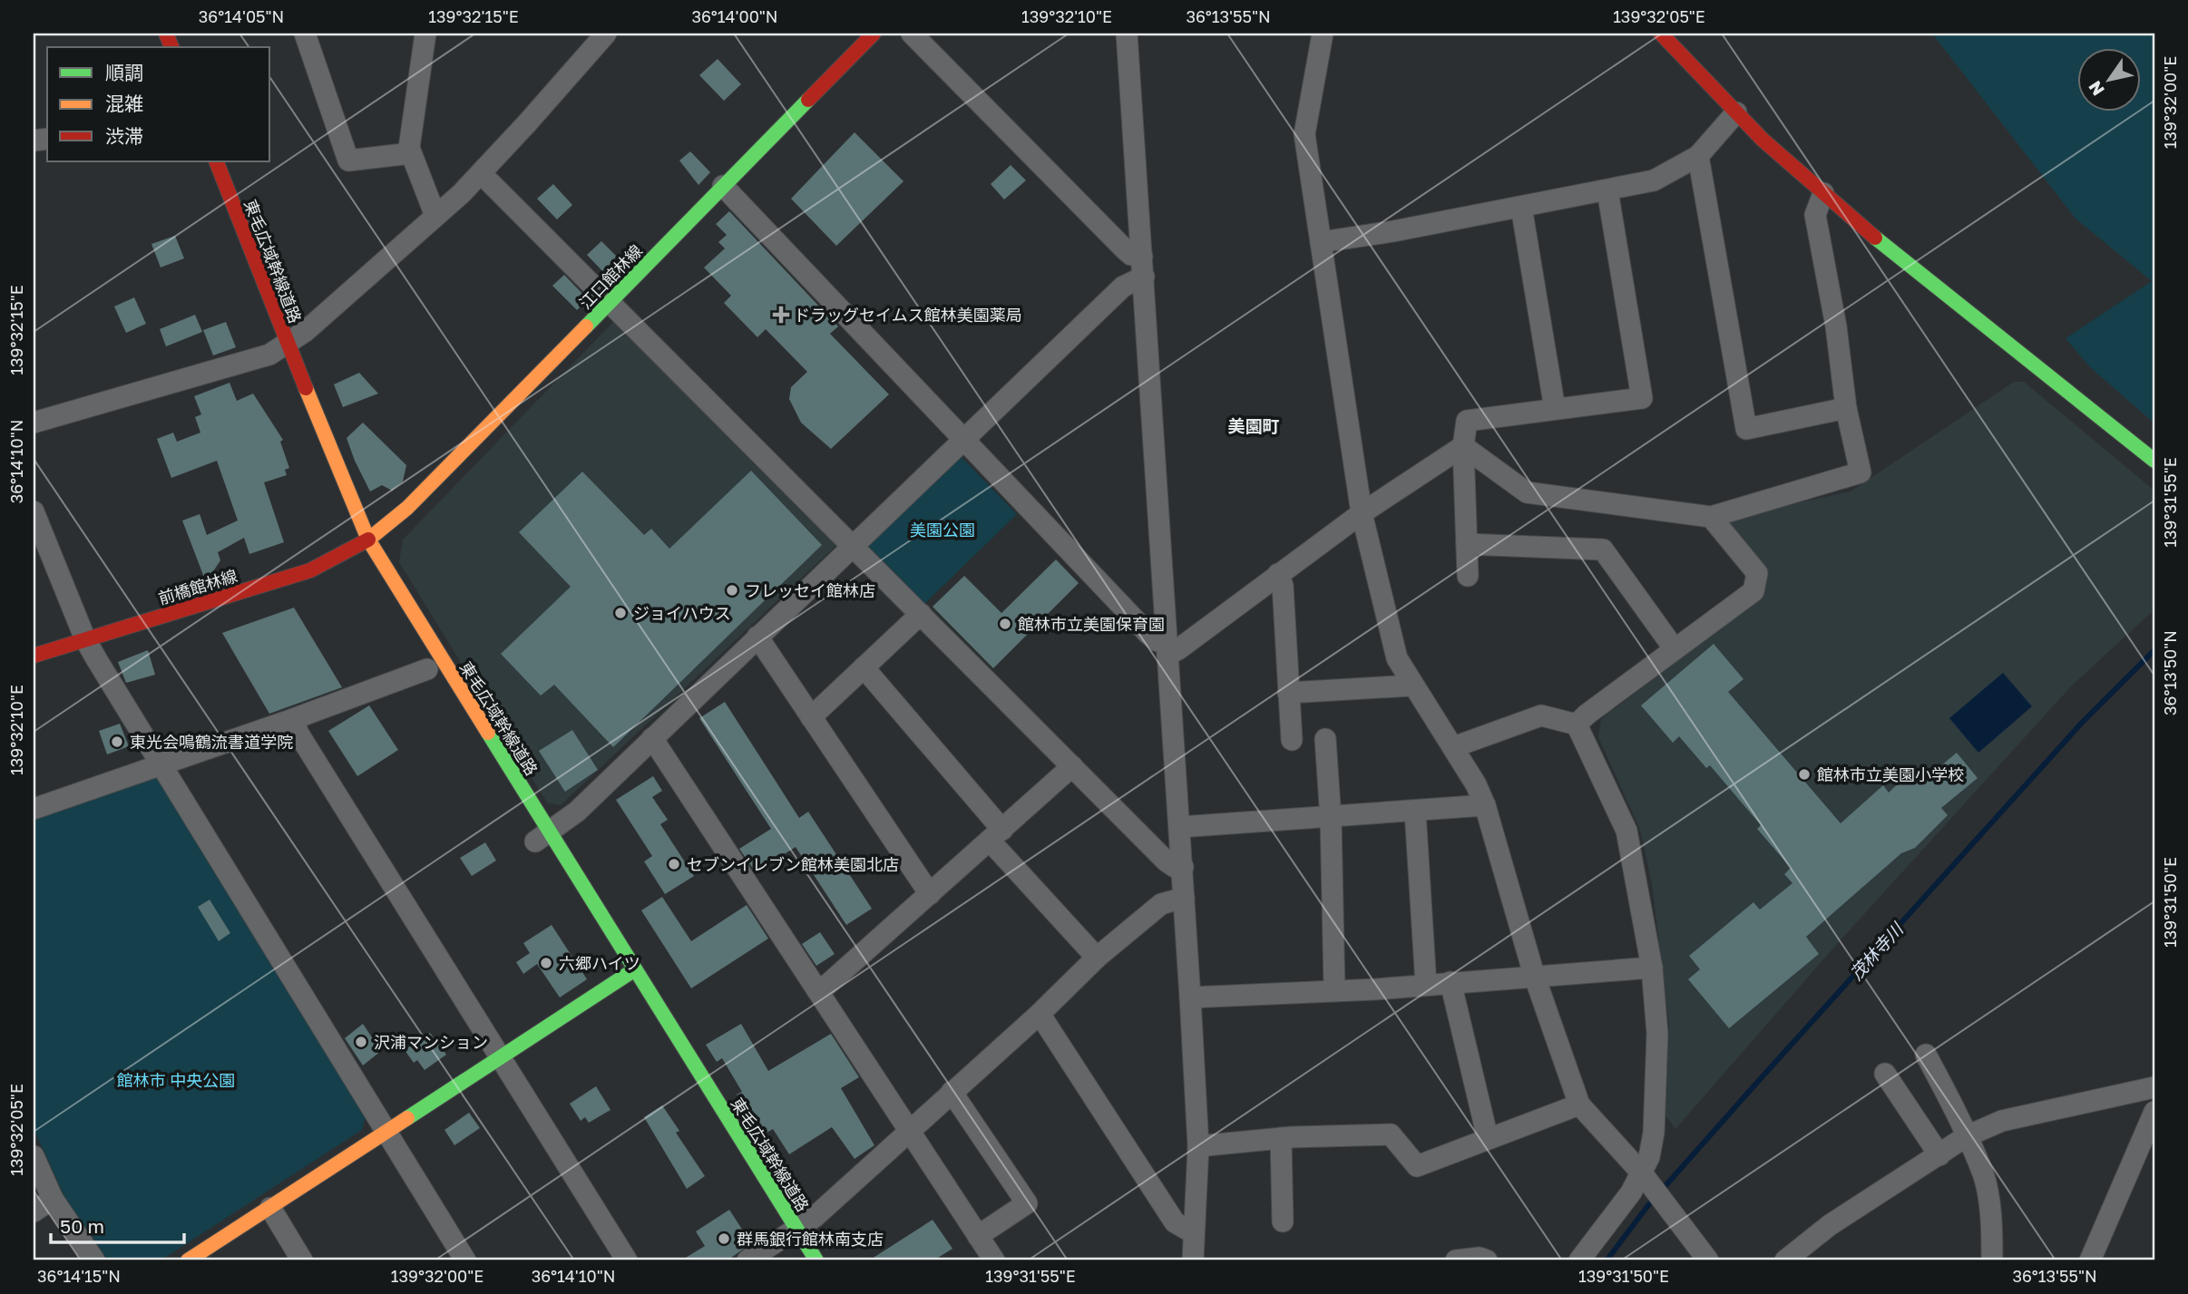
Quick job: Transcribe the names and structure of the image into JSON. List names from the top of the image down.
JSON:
{
  "streets": {
    "main road": ["東毛広域幹線道路", "江口館林線", "前橋館林線"]
  },
  "crossings": [
    ["東毛広域幹線道路", "江口館林線"],
    ["東毛広域幹線道路", "前橋館林線"],
    ["江口館林線", "前橋館林線"]
  ],
  "districts": ["美園町"],
  "water": ["茂林寺川"],
  "parks": ["美園公園", "館林市 中央公園"],
  "places": {
    "health": ["ドラッグセイムス館林美園薬局"],
    "other": [
      "フレッセイ館林店",
      "ジョイハウス",
      "館林市立美園保育園",
      "東光会鳴鶴流書道学院",
      "館林市立美園小学校",
      "セブンイレブン館林美園北店",
      "六郷ハイツ",
      "沢浦マンション",
      "群馬銀行館林南支店"
    ]
  },
  "legend": ["順調", "混雑", "渋滞"],
  "scale_bar": "50 m",
  "north": "bottom left",
  "coordinates": [
    "36°14'05\"N",
    "139°32'15\"E",
    "36°14'00\"N",
    "139°32'10\"E",
    "36°13'55\"N",
    "139°32'05\"E",
    "139°32'00\"E",
    "36°14'10\"N",
    "139°31'55\"E",
    "36°13'50\"N",
    "139°31'50\"E",
    "36°14'15\"N"
  ]
}
